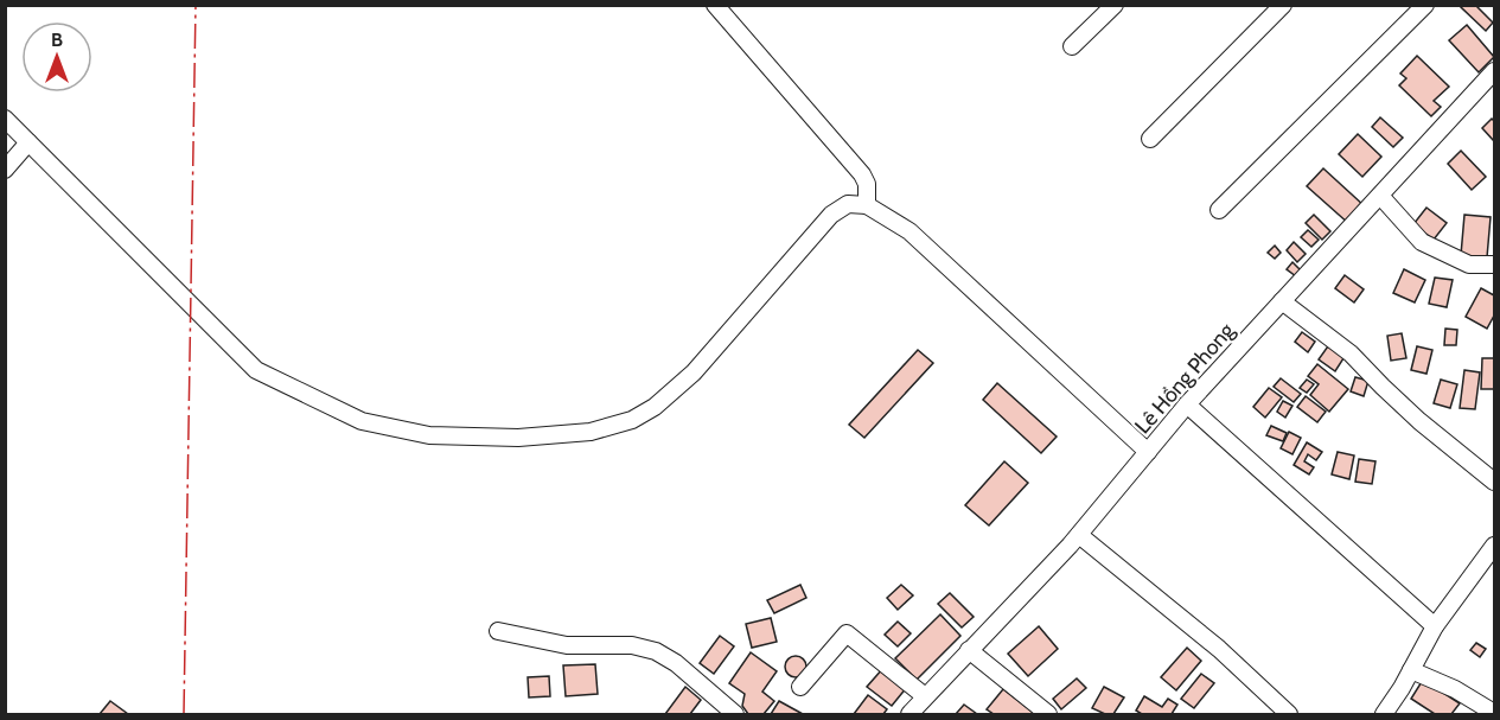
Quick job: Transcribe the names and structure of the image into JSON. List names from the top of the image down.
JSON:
{
  "streets": {
    "street": ["Lê Hồng Phong"]
  },
  "north": "top"
}
